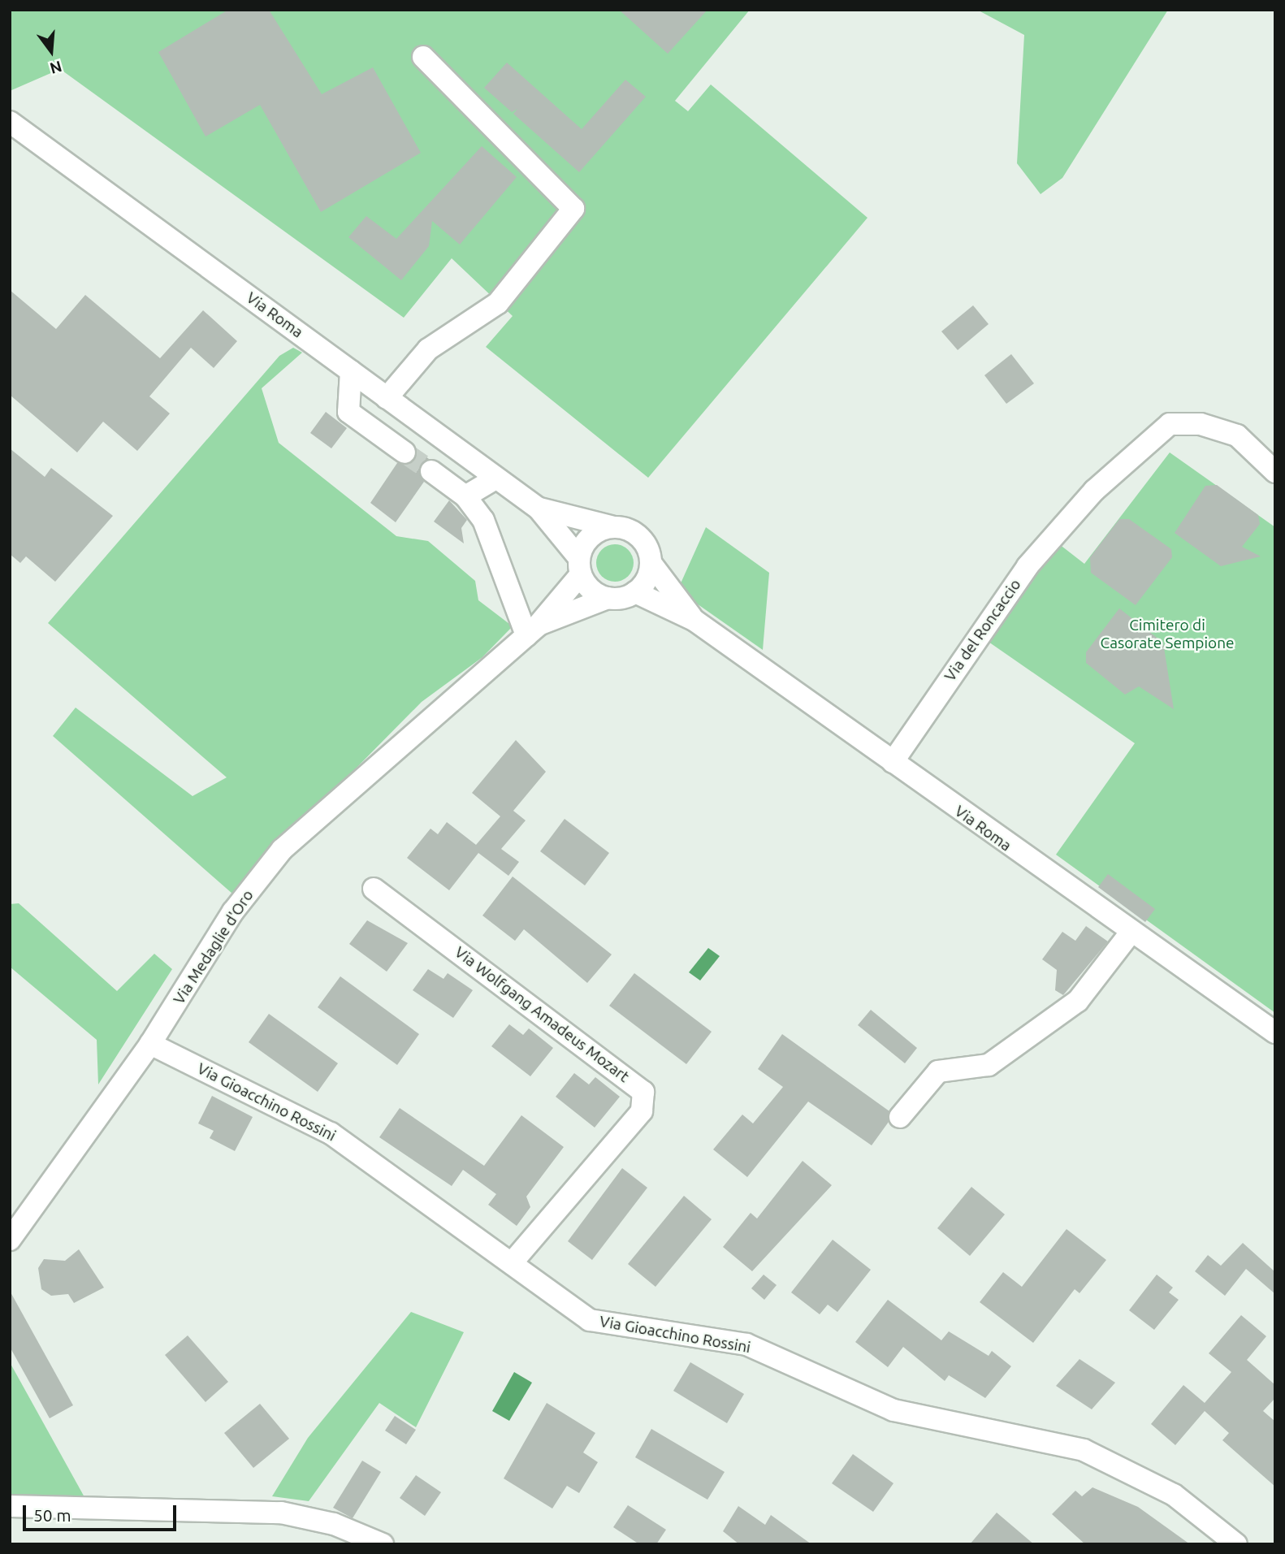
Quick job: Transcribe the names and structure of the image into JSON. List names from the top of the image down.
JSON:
{
  "streets": {
    "street": [
      "Via Roma",
      "Via del Roncaccio",
      "Via Medaglie d'Oro",
      "Via Wolfgang Amadeus Mozart",
      "Via Gioacchino Rossini"
    ]
  },
  "crossings": [
    ["Via Roma", "Via del Roncaccio"],
    ["Via Roma", "Via Medaglie d'Oro"],
    ["Via Medaglie d'Oro", "Via Gioacchino Rossini"],
    ["Via Wolfgang Amadeus Mozart", "Via Gioacchino Rossini"]
  ],
  "parks": ["Cimitero di Casorate Sempione"],
  "scale_bar": "50 m",
  "north": "bottom"
}
